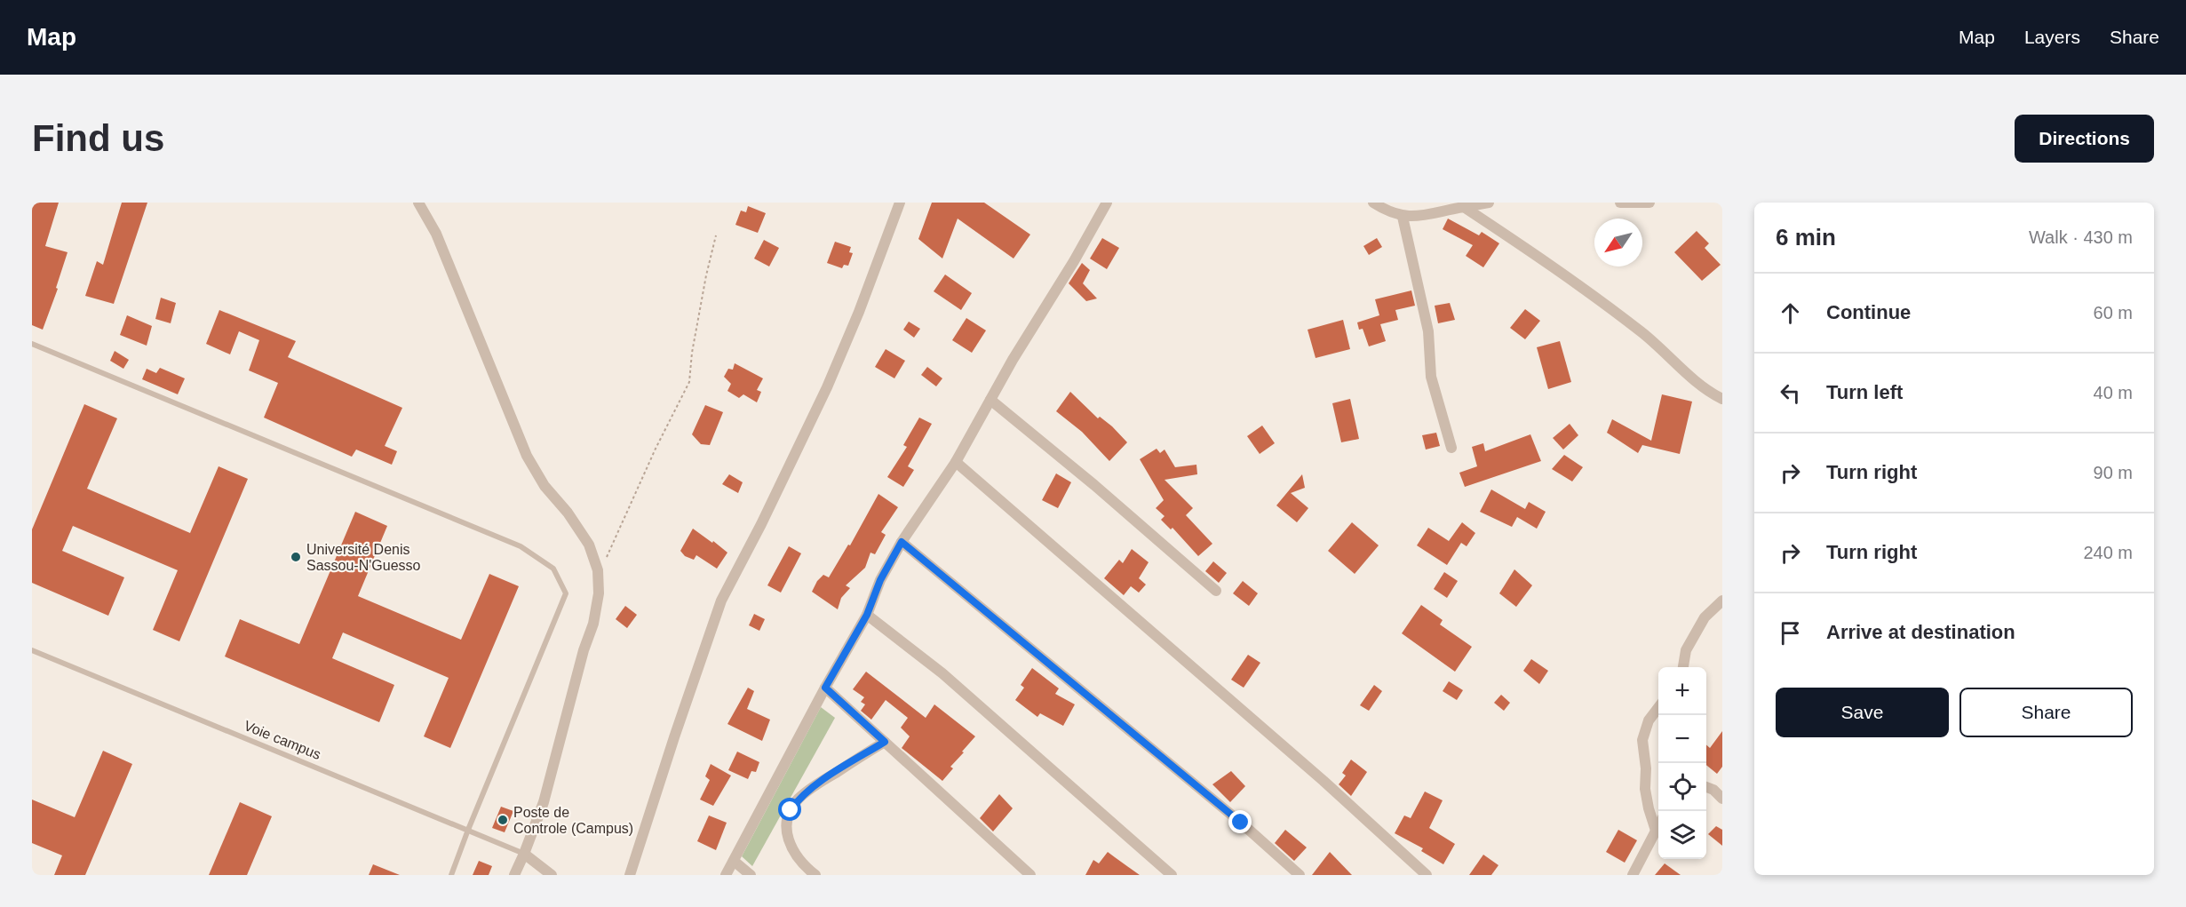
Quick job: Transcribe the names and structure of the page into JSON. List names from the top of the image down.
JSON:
{
  "streets": {
    "lane": ["Voie campus"]
  },
  "places": ["Université Denis Sassou-N'Guesso", "Poste de Controle (Campus)"],
  "north": "bottom left",
  "page": {
    "header": "Map",
    "nav": ["Map", "Layers", "Share"],
    "buttons": [
      "Directions",
      ["Save", "Share"]
    ],
    "title": "Find us",
    "heading": ["6 min", "Walk · 430 m"],
    "list": [
      ["Continue", "60 m"],
      ["Turn left", "40 m"],
      ["Turn right", "90 m"],
      ["Turn right", "240 m"],
      "Arrive at destination"
    ],
    "map_buttons": ["+", "−"]
  }
}
